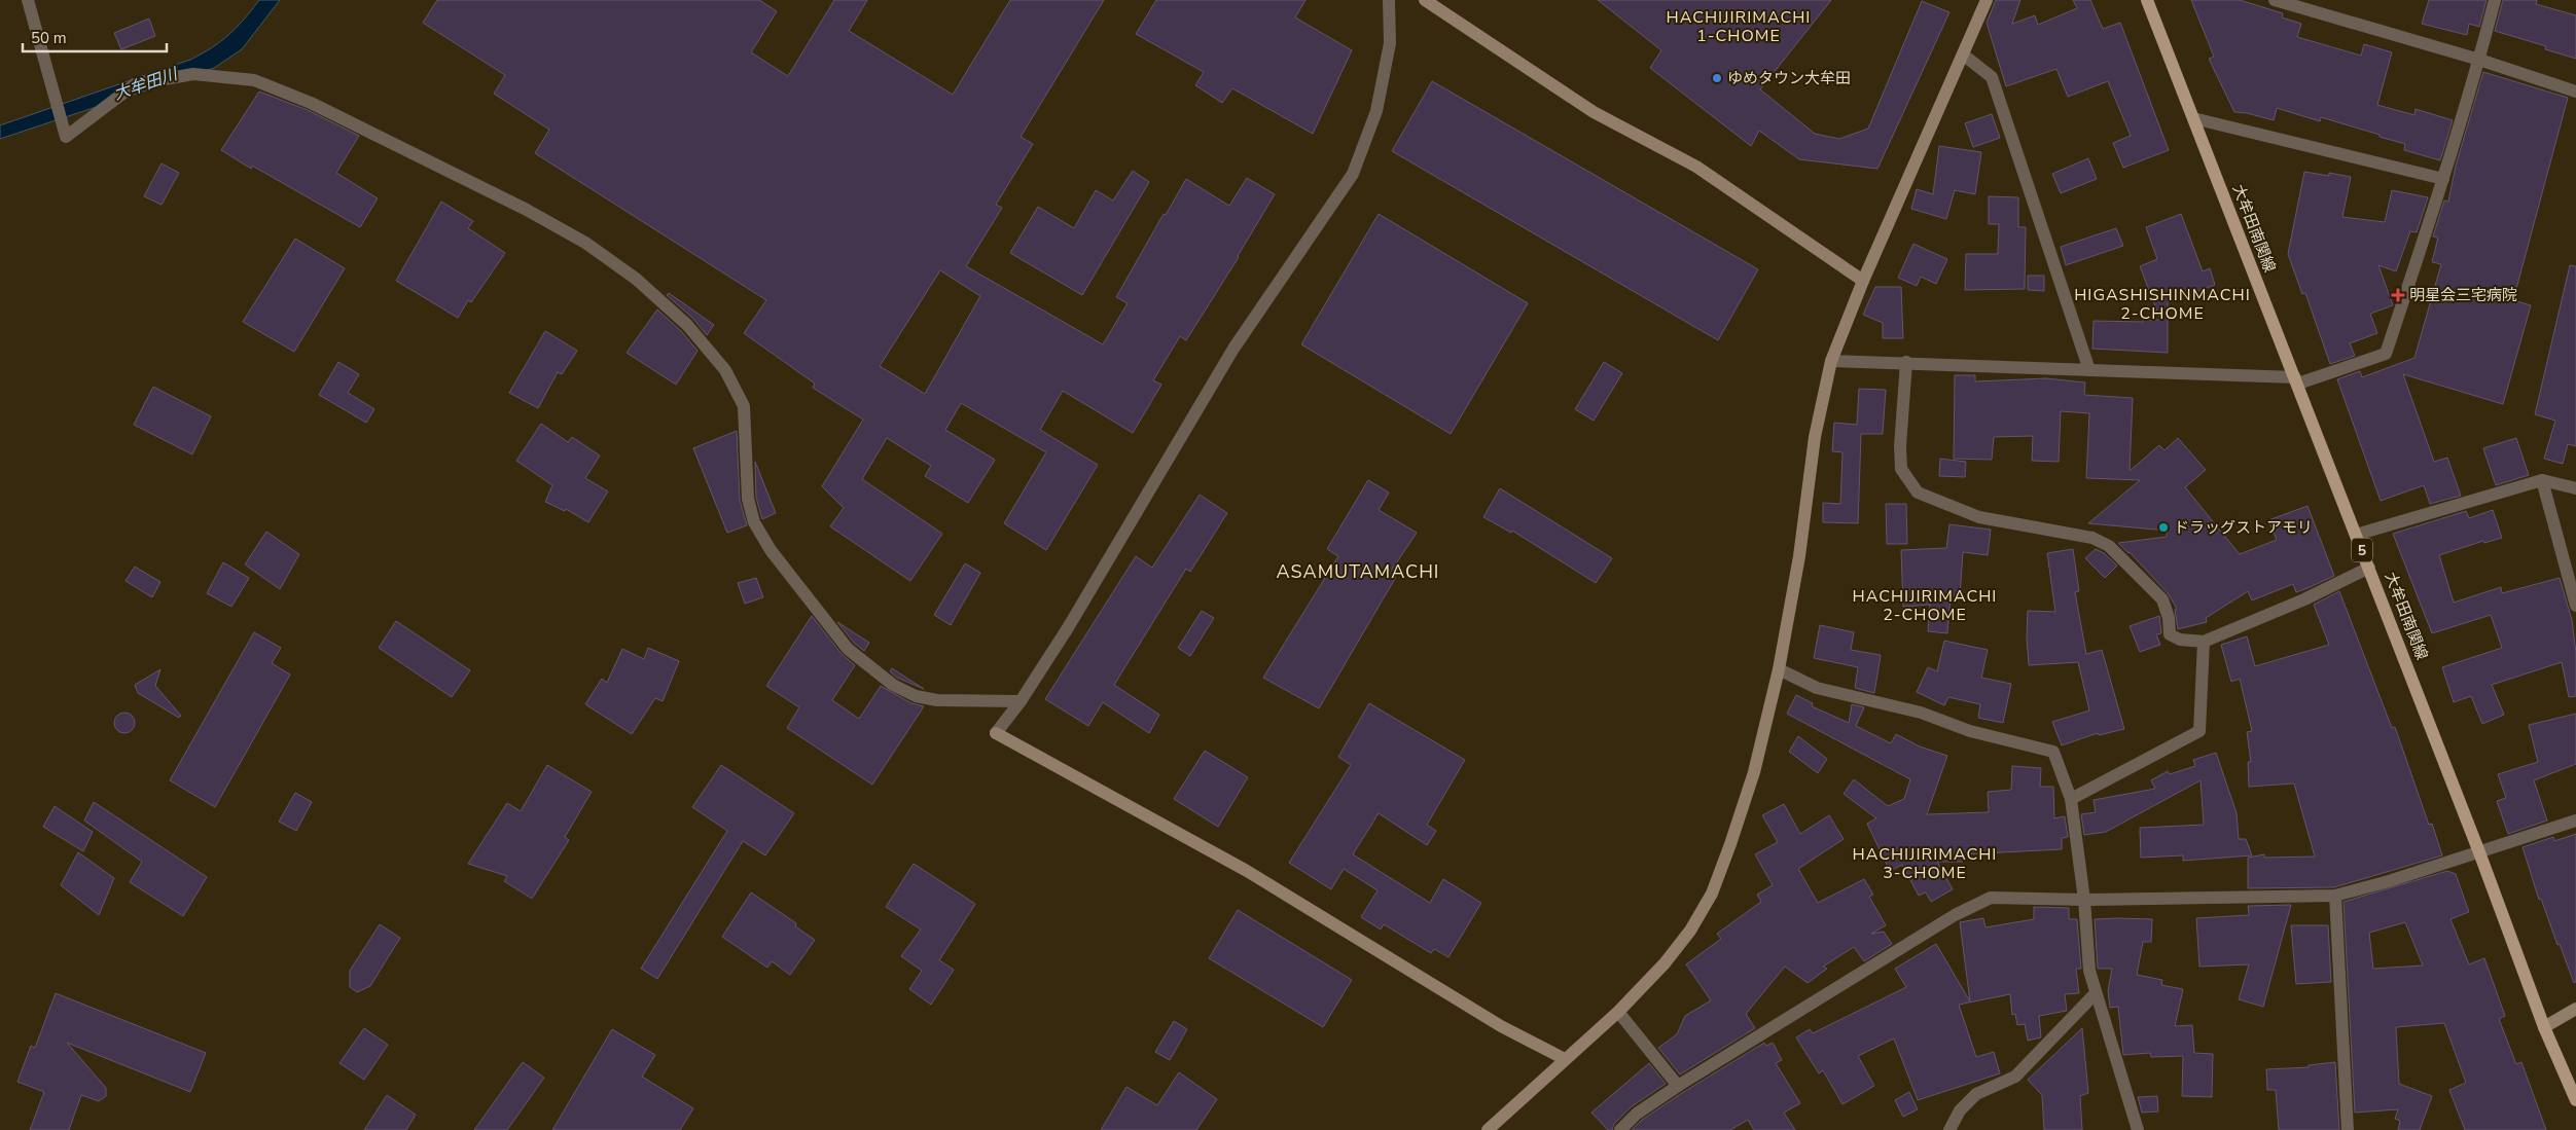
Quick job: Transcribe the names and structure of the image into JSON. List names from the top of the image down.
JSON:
{
  "streets": {
    "main road": ["大牟田南関線", "5"]
  },
  "districts": [
    "HACHIJIRIMACHI 1-CHOME",
    "HIGASHISHINMACHI 2-CHOME",
    "ASAMUTAMACHI",
    "HACHIJIRIMACHI 2-CHOME",
    "HACHIJIRIMACHI 3-CHOME"
  ],
  "water": ["大牟田川"],
  "places": {
    "other": ["ゆめタウン大牟田", "ドラッグストアモリ"],
    "health": ["明星会三宅病院"]
  },
  "scale_bar": "50 m"
}
